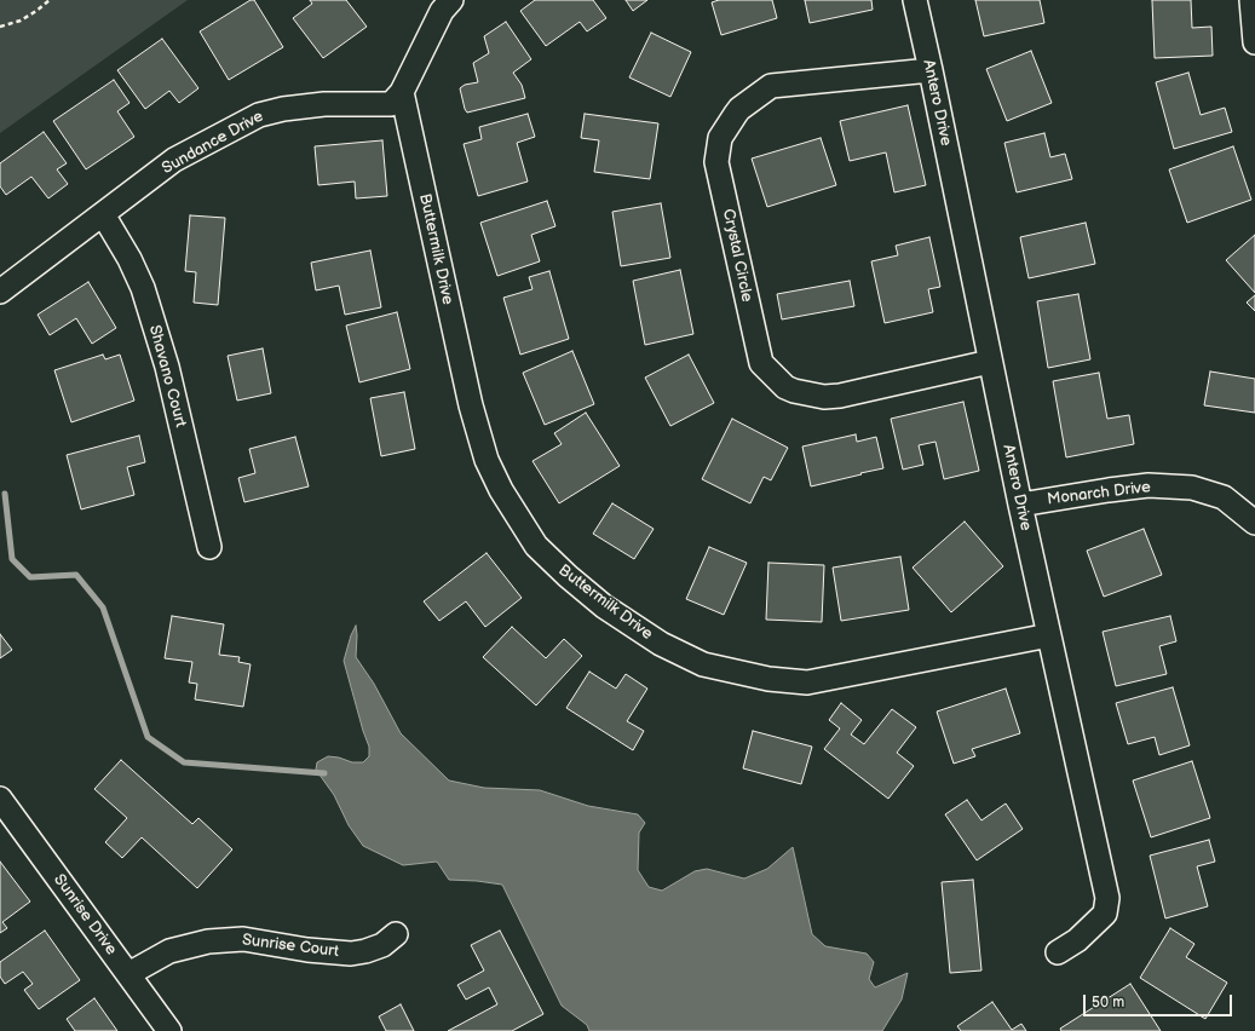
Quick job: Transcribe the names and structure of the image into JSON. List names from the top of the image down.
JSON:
{
  "streets": {
    "street": [
      "Antero Drive",
      "Sundance Drive",
      "Buttermilk Drive",
      "Crystal Circle",
      "Shavano Court",
      "Monarch Drive",
      "Sunrise Drive",
      "Sunrise Court"
    ]
  },
  "crossings": [
    ["Antero Drive", "Buttermilk Drive"],
    ["Antero Drive", "Crystal Circle"],
    ["Antero Drive", "Monarch Drive"],
    ["Sundance Drive", "Buttermilk Drive"],
    ["Sundance Drive", "Shavano Court"],
    ["Sunrise Drive", "Sunrise Court"]
  ],
  "scale_bar": "50 m"
}
